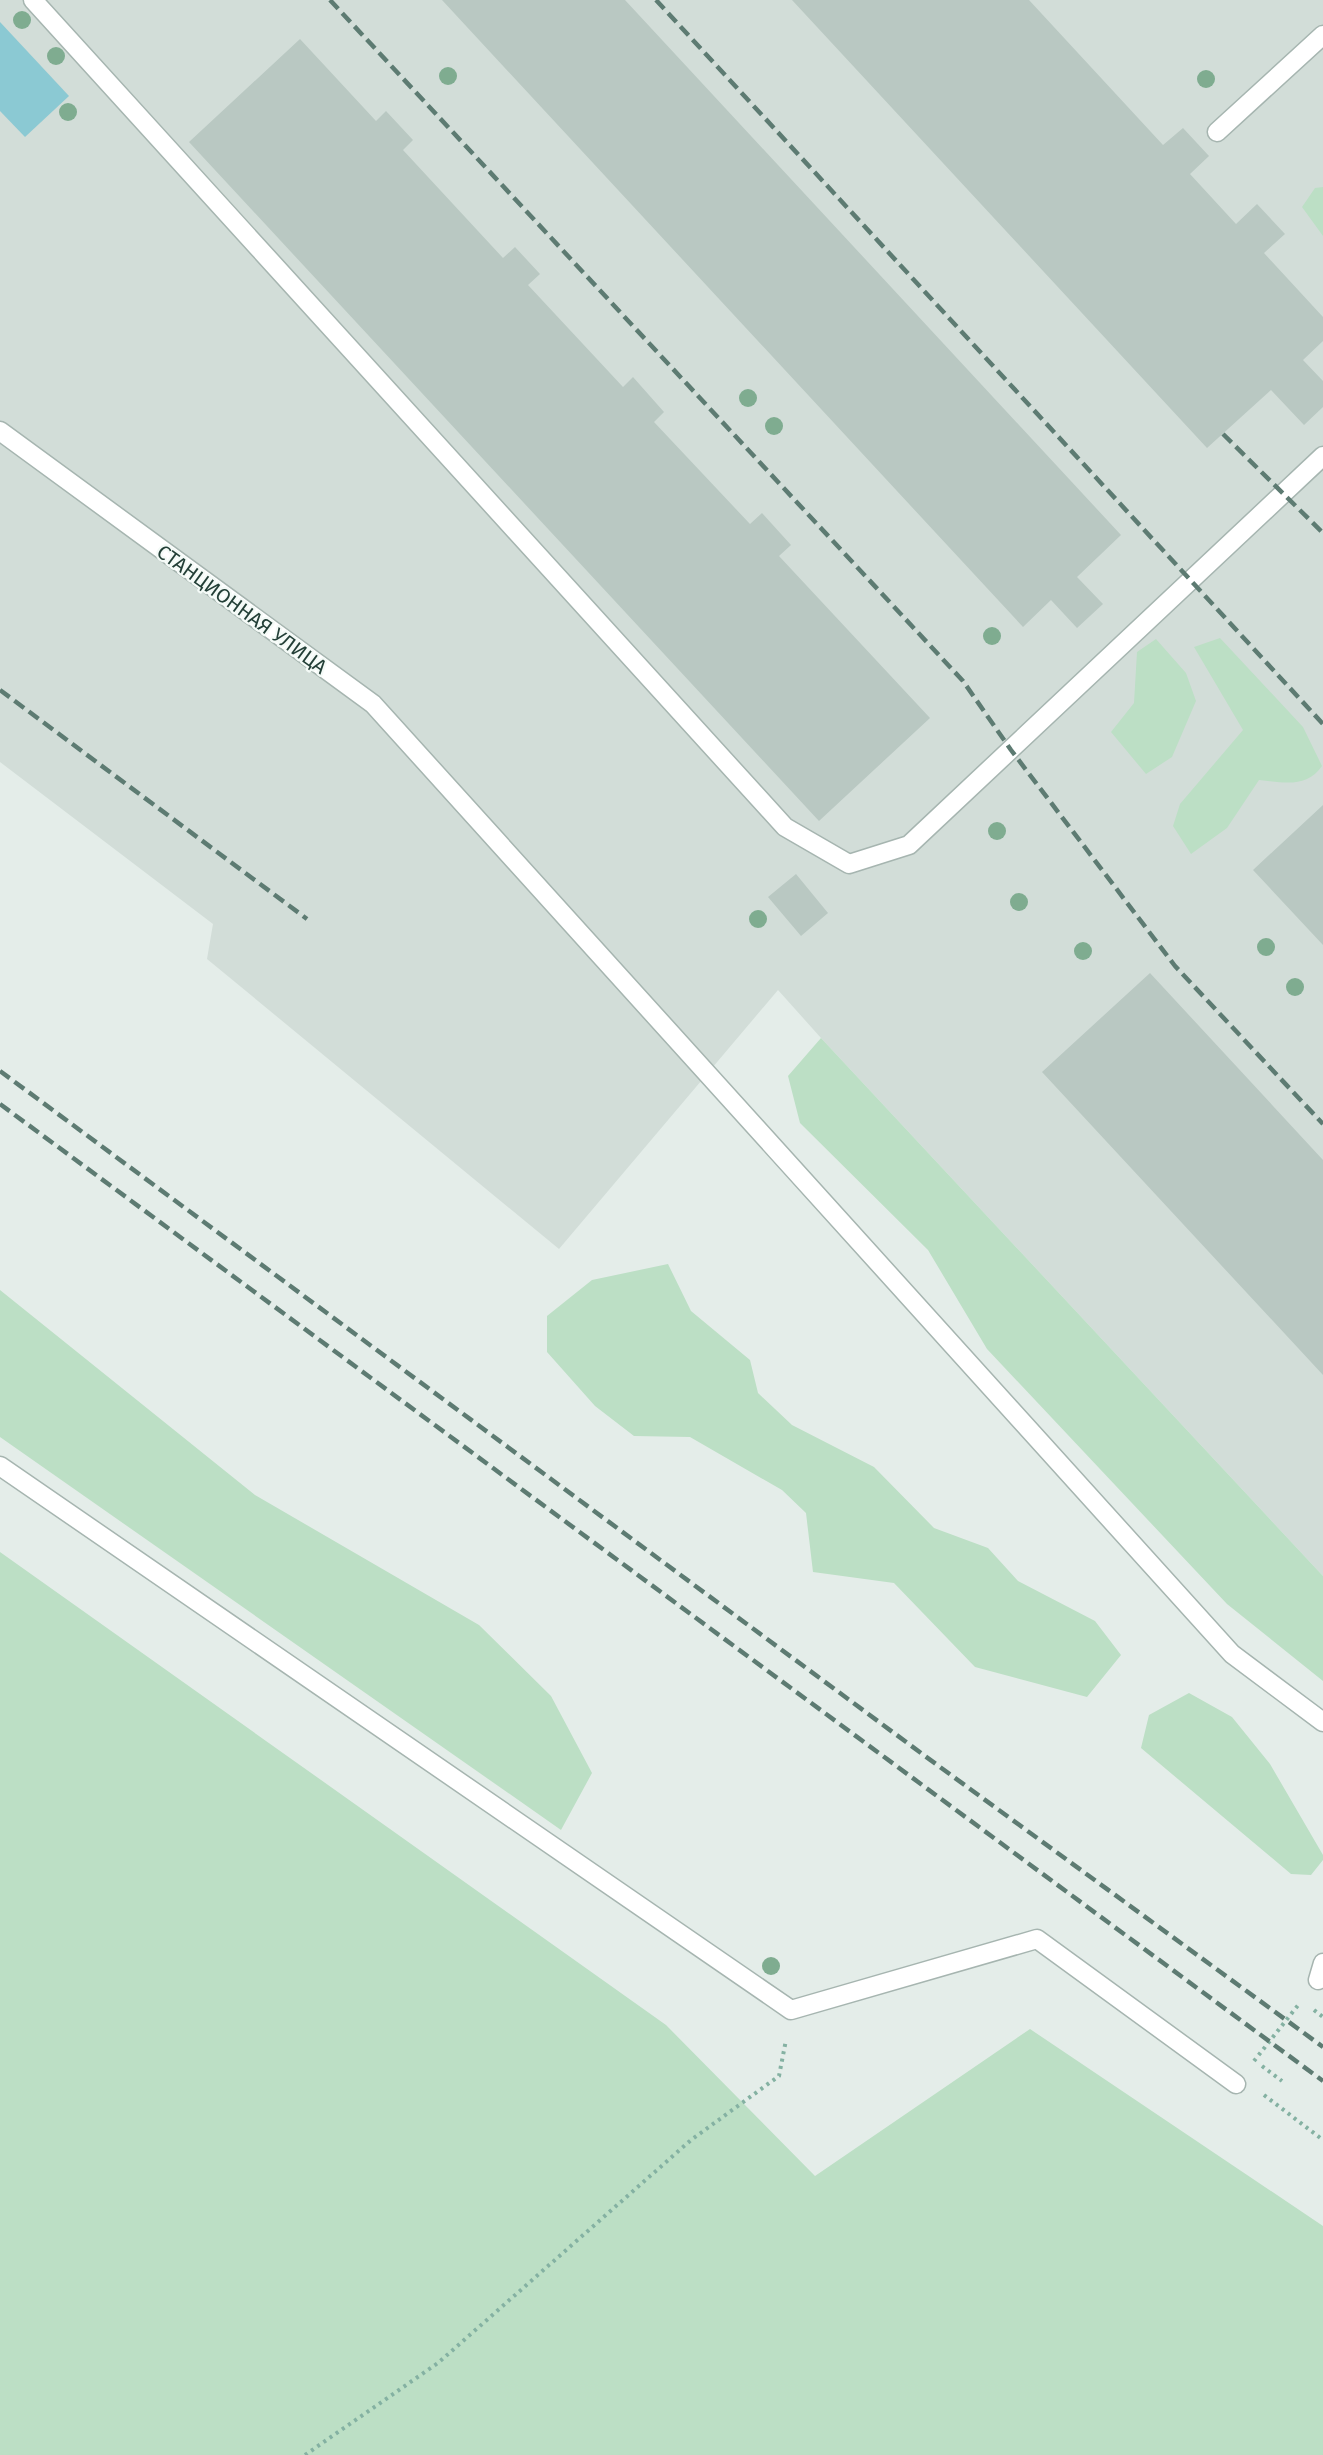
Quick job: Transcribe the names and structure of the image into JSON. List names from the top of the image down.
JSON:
{
  "streets": {
    "street": ["СТАНЦИОННАЯ УЛИЦА"]
  }
}
